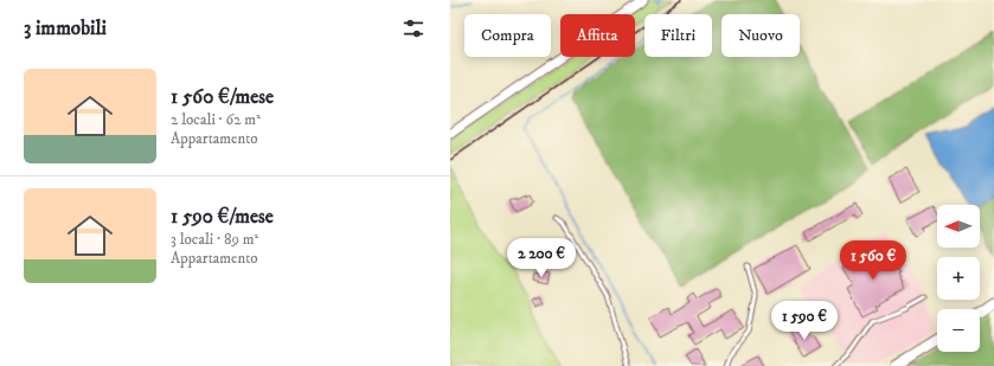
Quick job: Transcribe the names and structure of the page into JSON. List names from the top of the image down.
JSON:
{
  "north": "left",
  "page": {
    "heading": "3 immobili",
    "chip": [
      "Compra",
      "Affitta",
      "Filtri",
      "Nuovo"
    ],
    "list": [
      {
        "name": "1 560 €/mese",
        "note": "2 locali · 62 m² · Appartamento"
      },
      {
        "name": "1 590 €/mese",
        "note": "3 locali · 89 m² · Appartamento"
      }
    ],
    "map_buttons": ["+", "−"],
    "price": ["2 200 €", "1 560 €", "1 590 €"]
  }
}
